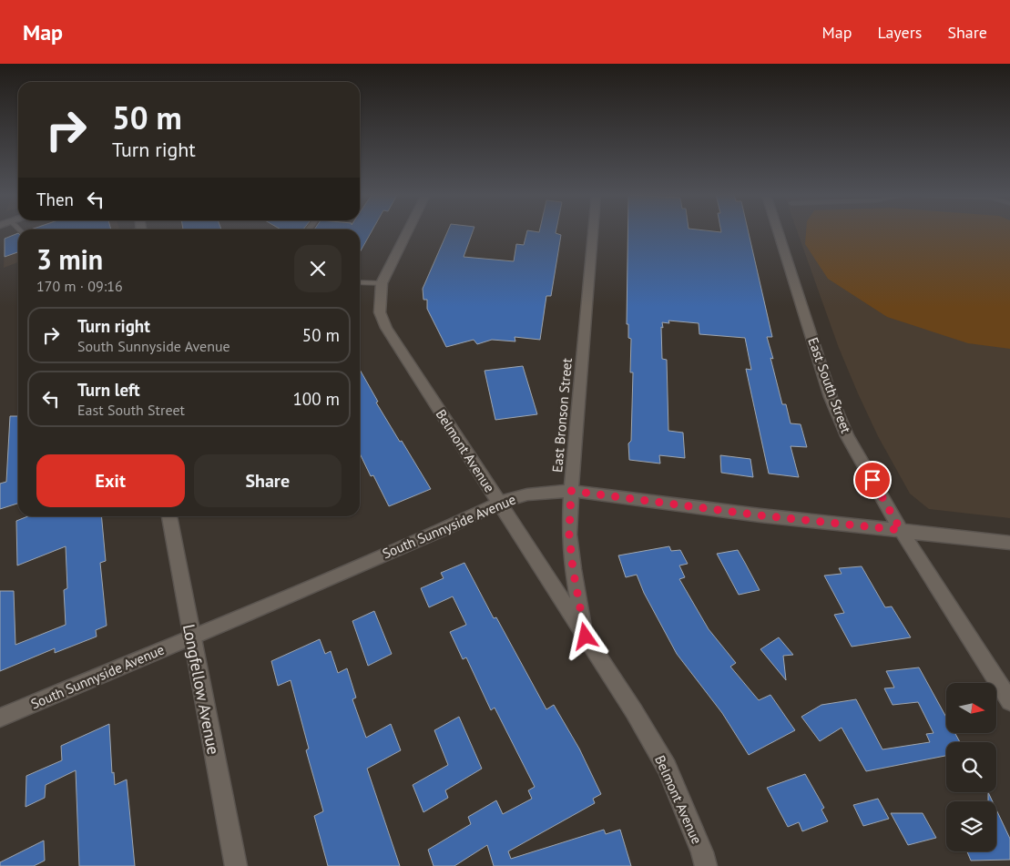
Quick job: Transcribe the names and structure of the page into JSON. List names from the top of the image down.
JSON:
{
  "streets": {
    "street": [
      "East South Street",
      "East Bronson Street",
      "Belmont Avenue",
      "South Sunnyside Avenue",
      "Longfellow Avenue"
    ]
  },
  "crossings": [
    ["East South Street", "South Sunnyside Avenue"],
    ["East Bronson Street", "Belmont Avenue"],
    ["East Bronson Street", "South Sunnyside Avenue"],
    ["Belmont Avenue", "South Sunnyside Avenue"],
    ["South Sunnyside Avenue", "Longfellow Avenue"]
  ],
  "north": "right",
  "page": {
    "header": "Map",
    "nav": ["Map", "Layers", "Share"],
    "turn": ["50 m", "Turn right"],
    "then": "Then",
    "heading": ["3 min", "170 m · 09:16"],
    "list": [
      {
        "name": "Turn right",
        "note": "South Sunnyside Avenue",
        "value": "50 m"
      },
      {
        "name": "Turn left",
        "note": "East South Street",
        "value": "100 m"
      }
    ],
    "buttons": ["Exit", "Share"]
  }
}
